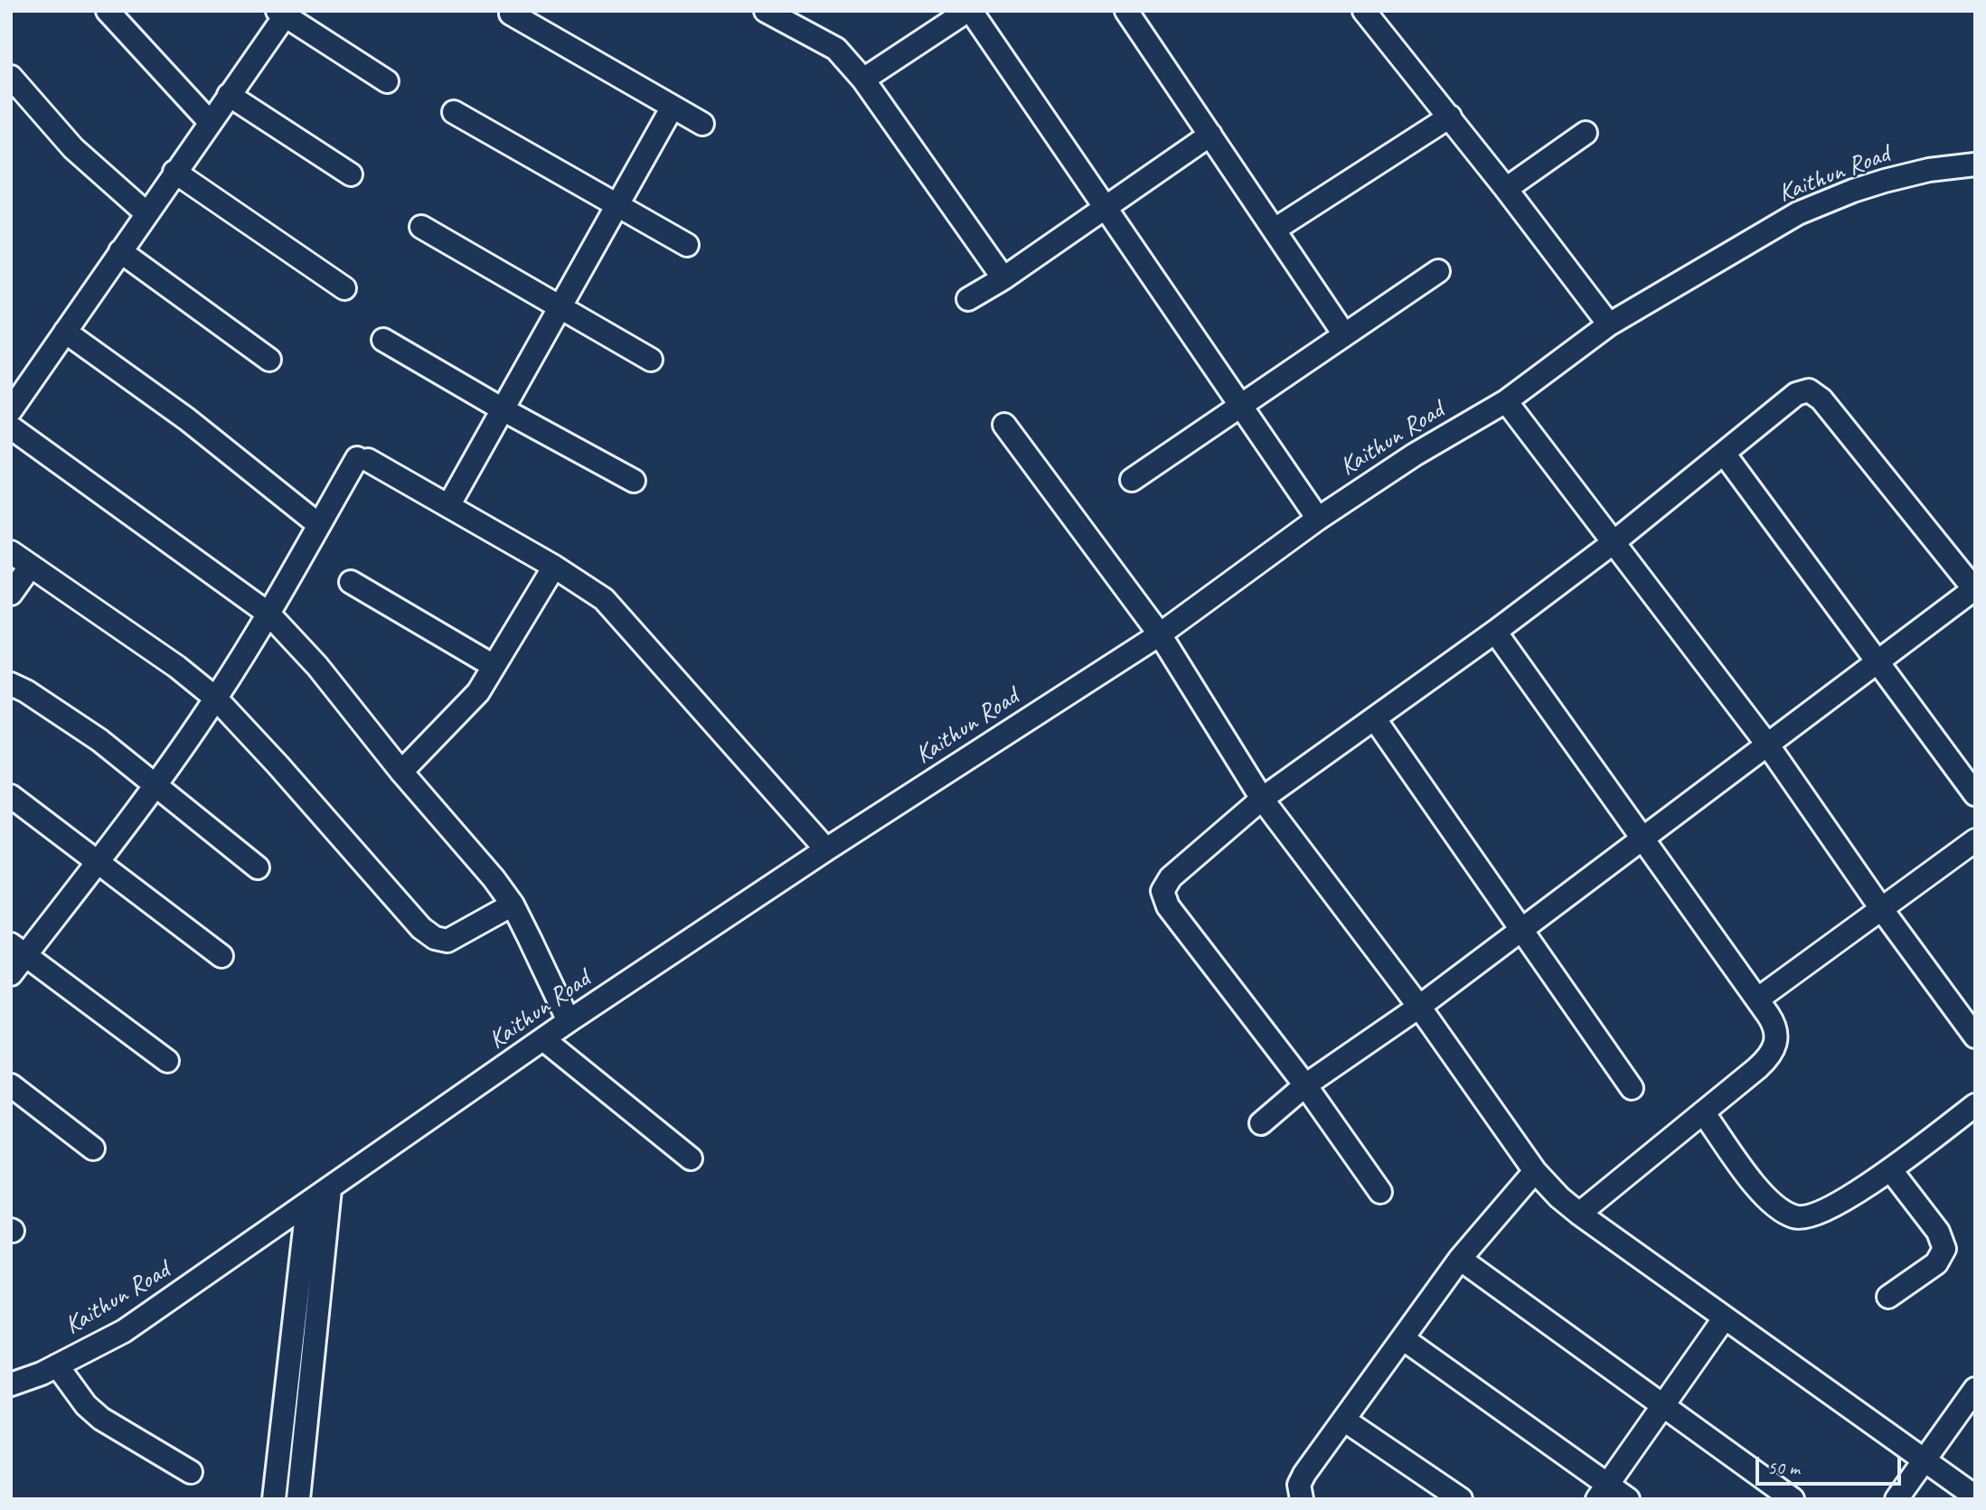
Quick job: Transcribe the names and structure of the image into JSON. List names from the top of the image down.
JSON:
{
  "streets": {
    "street": ["Kaithun Road"]
  },
  "scale_bar": "50 m"
}
